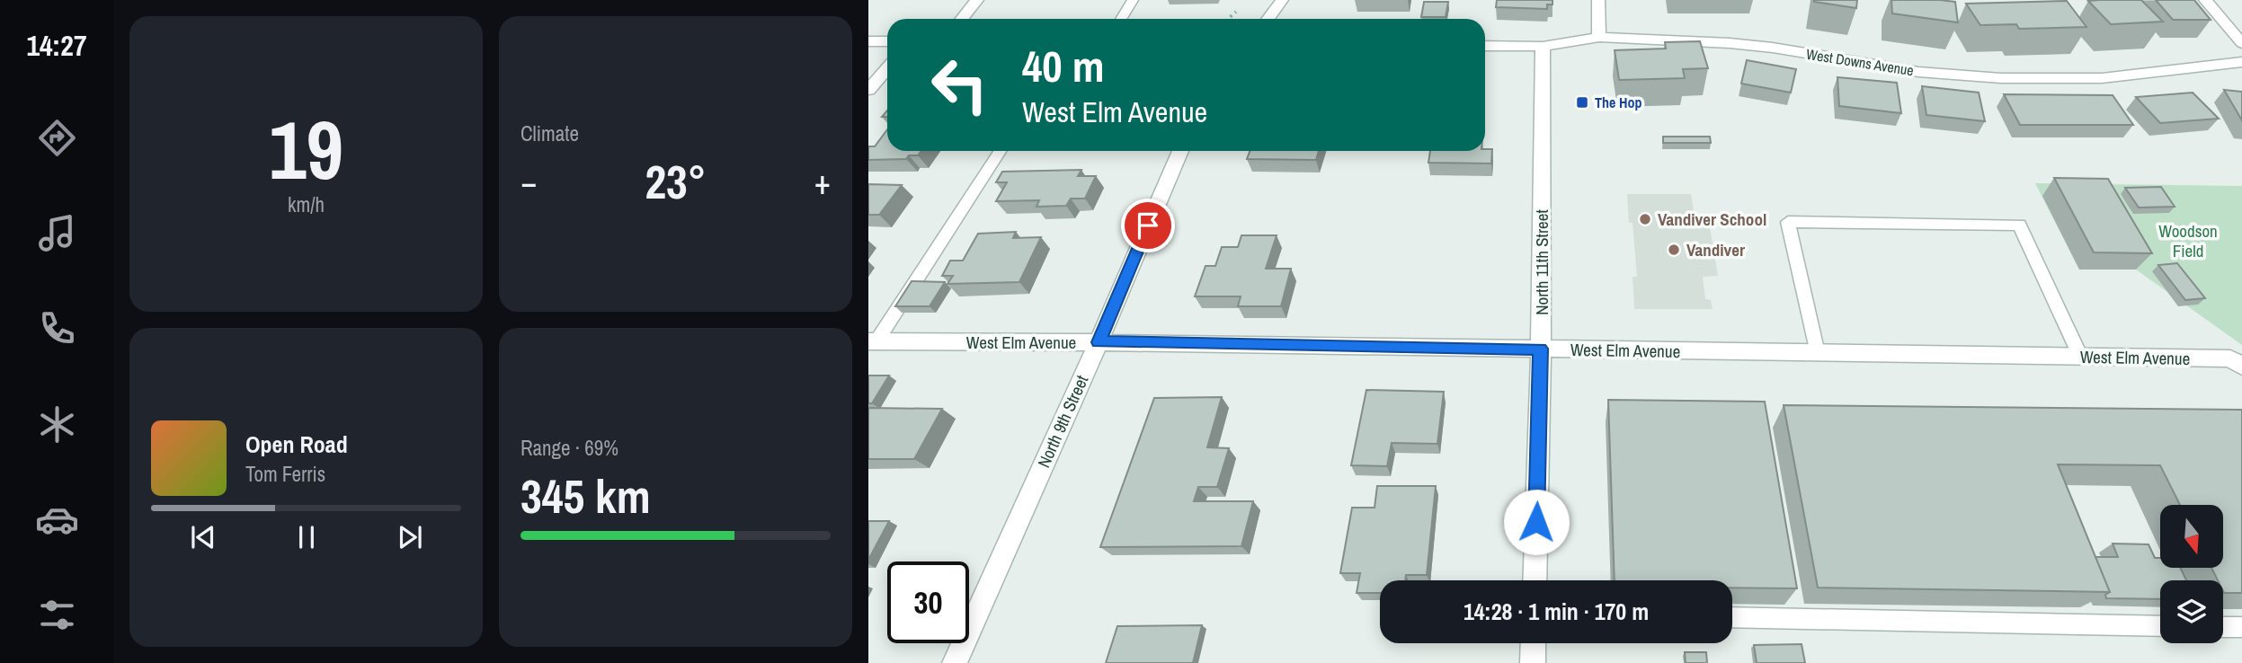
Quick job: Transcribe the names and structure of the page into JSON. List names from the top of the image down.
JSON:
{
  "streets": {
    "street": [
      "West Downs Avenue",
      "North 11th Street",
      "West Elm Avenue",
      "North 9th Street"
    ]
  },
  "crossings": [
    ["West Downs Avenue", "North 11th Street"],
    ["North 11th Street", "West Elm Avenue"],
    ["West Elm Avenue", "North 9th Street"]
  ],
  "parks": ["Woodson Field"],
  "places": {
    "transit": ["The Hop"],
    "other": ["Vandiver School", "Vandiver"]
  },
  "north": "bottom",
  "page": {
    "tabs": "14:27",
    "tile": [
      ["19", "km/h"],
      "Climate",
      ["Range · 69%", "345 km"]
    ],
    "turn": ["40 m", "West Elm Avenue"],
    "heat": ["−", "23°", "+"],
    "song": ["Open Road", "Tom Ferris"],
    "limit": "30",
    "trip": "14:28 · 1 min · 170 m"
  }
}
